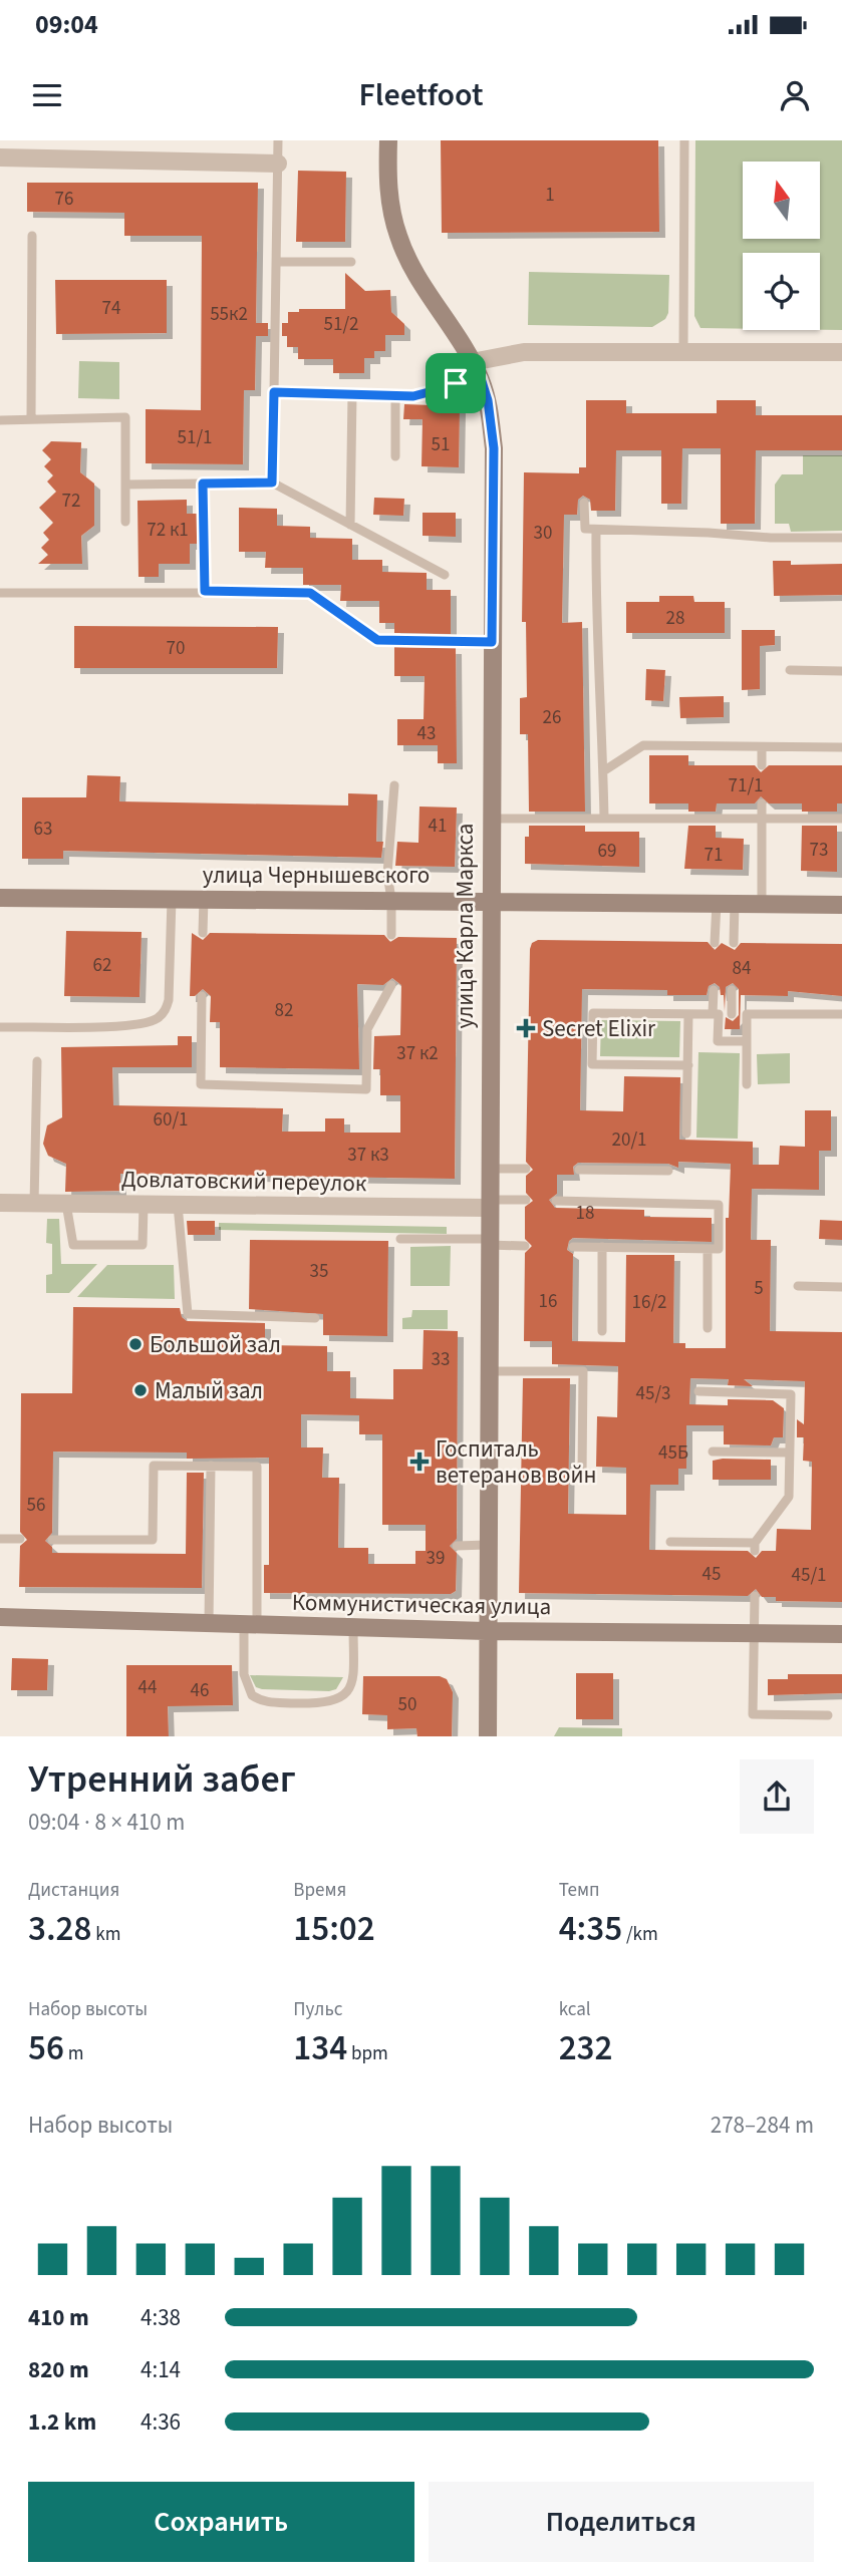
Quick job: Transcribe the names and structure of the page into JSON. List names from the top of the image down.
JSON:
{
  "streets": {
    "street": [
      "улица Чернышевского",
      "улица Карла Маркса",
      "Довлатовский переулок",
      "Коммунистическая улица"
    ]
  },
  "crossings": [
    ["улица Чернышевского", "улица Карла Маркса"],
    ["улица Карла Маркса", "Довлатовский переулок"],
    ["улица Карла Маркса", "Коммунистическая улица"]
  ],
  "places": {
    "health": ["Secret Elixir", "Госпиталь ветеранов войн"],
    "other": ["Большой зал", "Малый зал"]
  },
  "house_numbers": [
    "1",
    "76",
    "74",
    "55к2",
    "51/2",
    "51/1",
    "51",
    "72",
    "72 к1",
    "30",
    "28",
    "70",
    "26",
    "43",
    "71/1",
    "41",
    "63",
    "73",
    "69",
    "71",
    "62",
    "84",
    "82",
    "37 к2",
    "60/1",
    "20/1",
    "37 к3",
    "18",
    "35",
    "5",
    "16",
    "16/2",
    "33",
    "45/3",
    "45Б",
    "56",
    "39",
    "45",
    "45/1",
    "44",
    "46",
    "50"
  ],
  "north": "top",
  "page": {
    "status": "09:04",
    "header": "Fleetfoot",
    "heading": ["Утренний забег", "09:04 · 8 × 410 m"],
    "stats": [
      ["Дистанция", "3.28 km"],
      ["Время", "15:02"],
      ["Темп", "4:35 /km"],
      ["Набор высоты", "56 m"],
      ["Пульс", "134 bpm"],
      ["kcal", "232"]
    ],
    "chart": ["Набор высоты", "278–284 m"],
    "list": [
      {
        "name": "410 m",
        "note": "4:38"
      },
      {
        "name": "820 m",
        "note": "4:14"
      },
      {
        "name": "1.2 km",
        "note": "4:36"
      }
    ],
    "buttons": ["Сохранить", "Поделиться"]
  }
}
